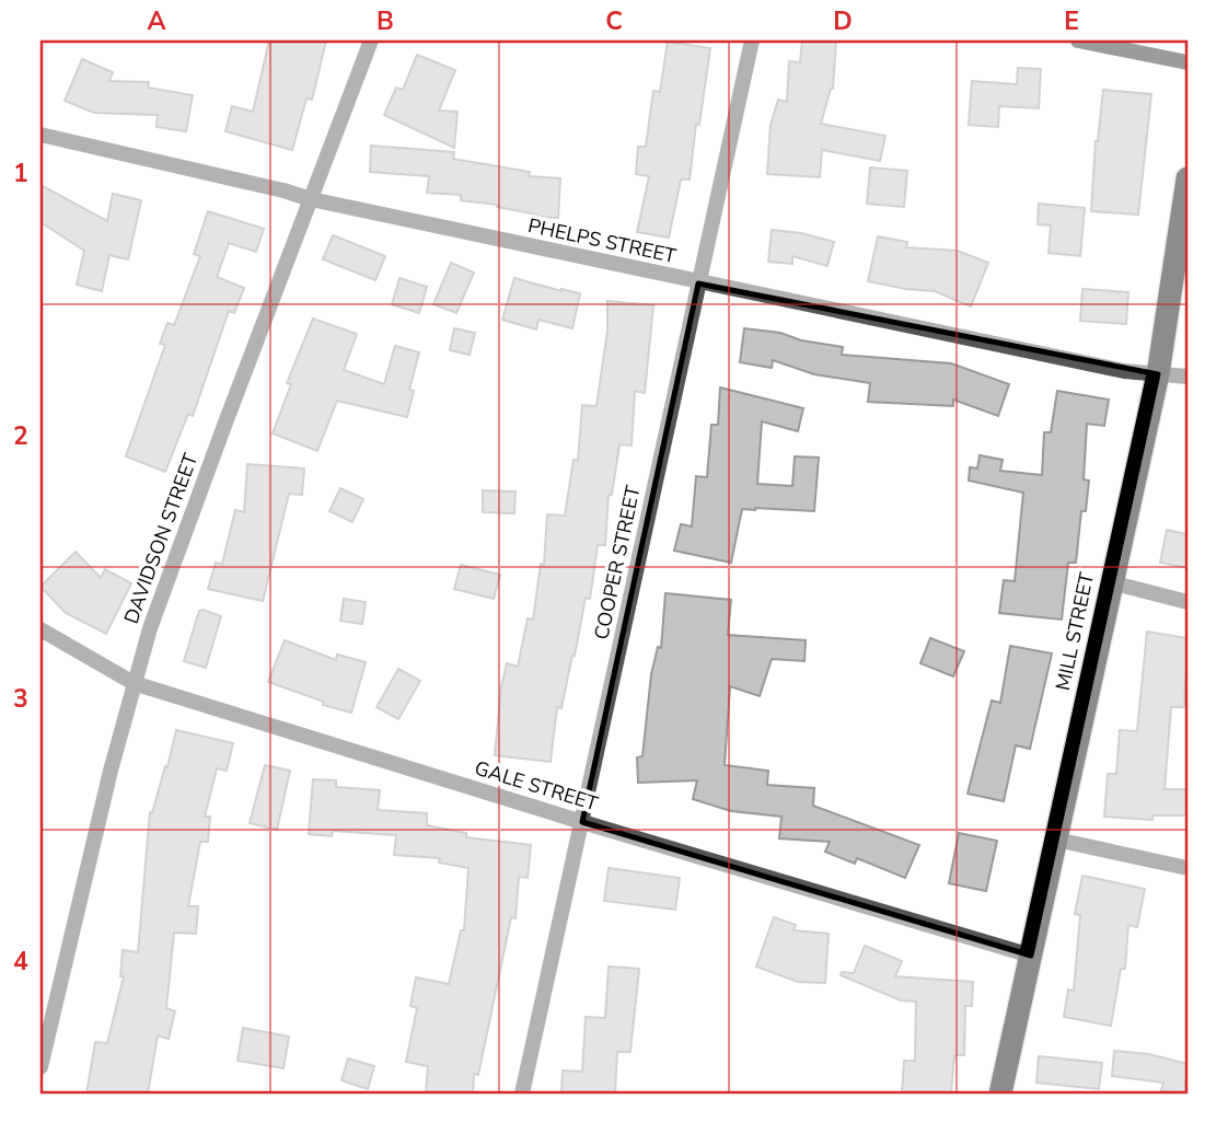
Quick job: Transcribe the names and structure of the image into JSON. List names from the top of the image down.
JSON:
{
  "streets": {
    "highway": ["MILL STREET"],
    "street": [
      "PHELPS STREET",
      "DAVIDSON STREET",
      "COOPER STREET",
      "GALE STREET"
    ]
  },
  "crossings": [
    ["PHELPS STREET", "DAVIDSON STREET"],
    ["PHELPS STREET", "COOPER STREET"],
    ["PHELPS STREET", "MILL STREET"],
    ["DAVIDSON STREET", "GALE STREET"],
    ["COOPER STREET", "GALE STREET"],
    ["MILL STREET", "GALE STREET"]
  ],
  "grid": {
    "columns": [
      "A",
      "B",
      "C",
      "D",
      "E"
    ],
    "rows": [
      "1",
      "2",
      "3",
      "4"
    ]
  }
}
